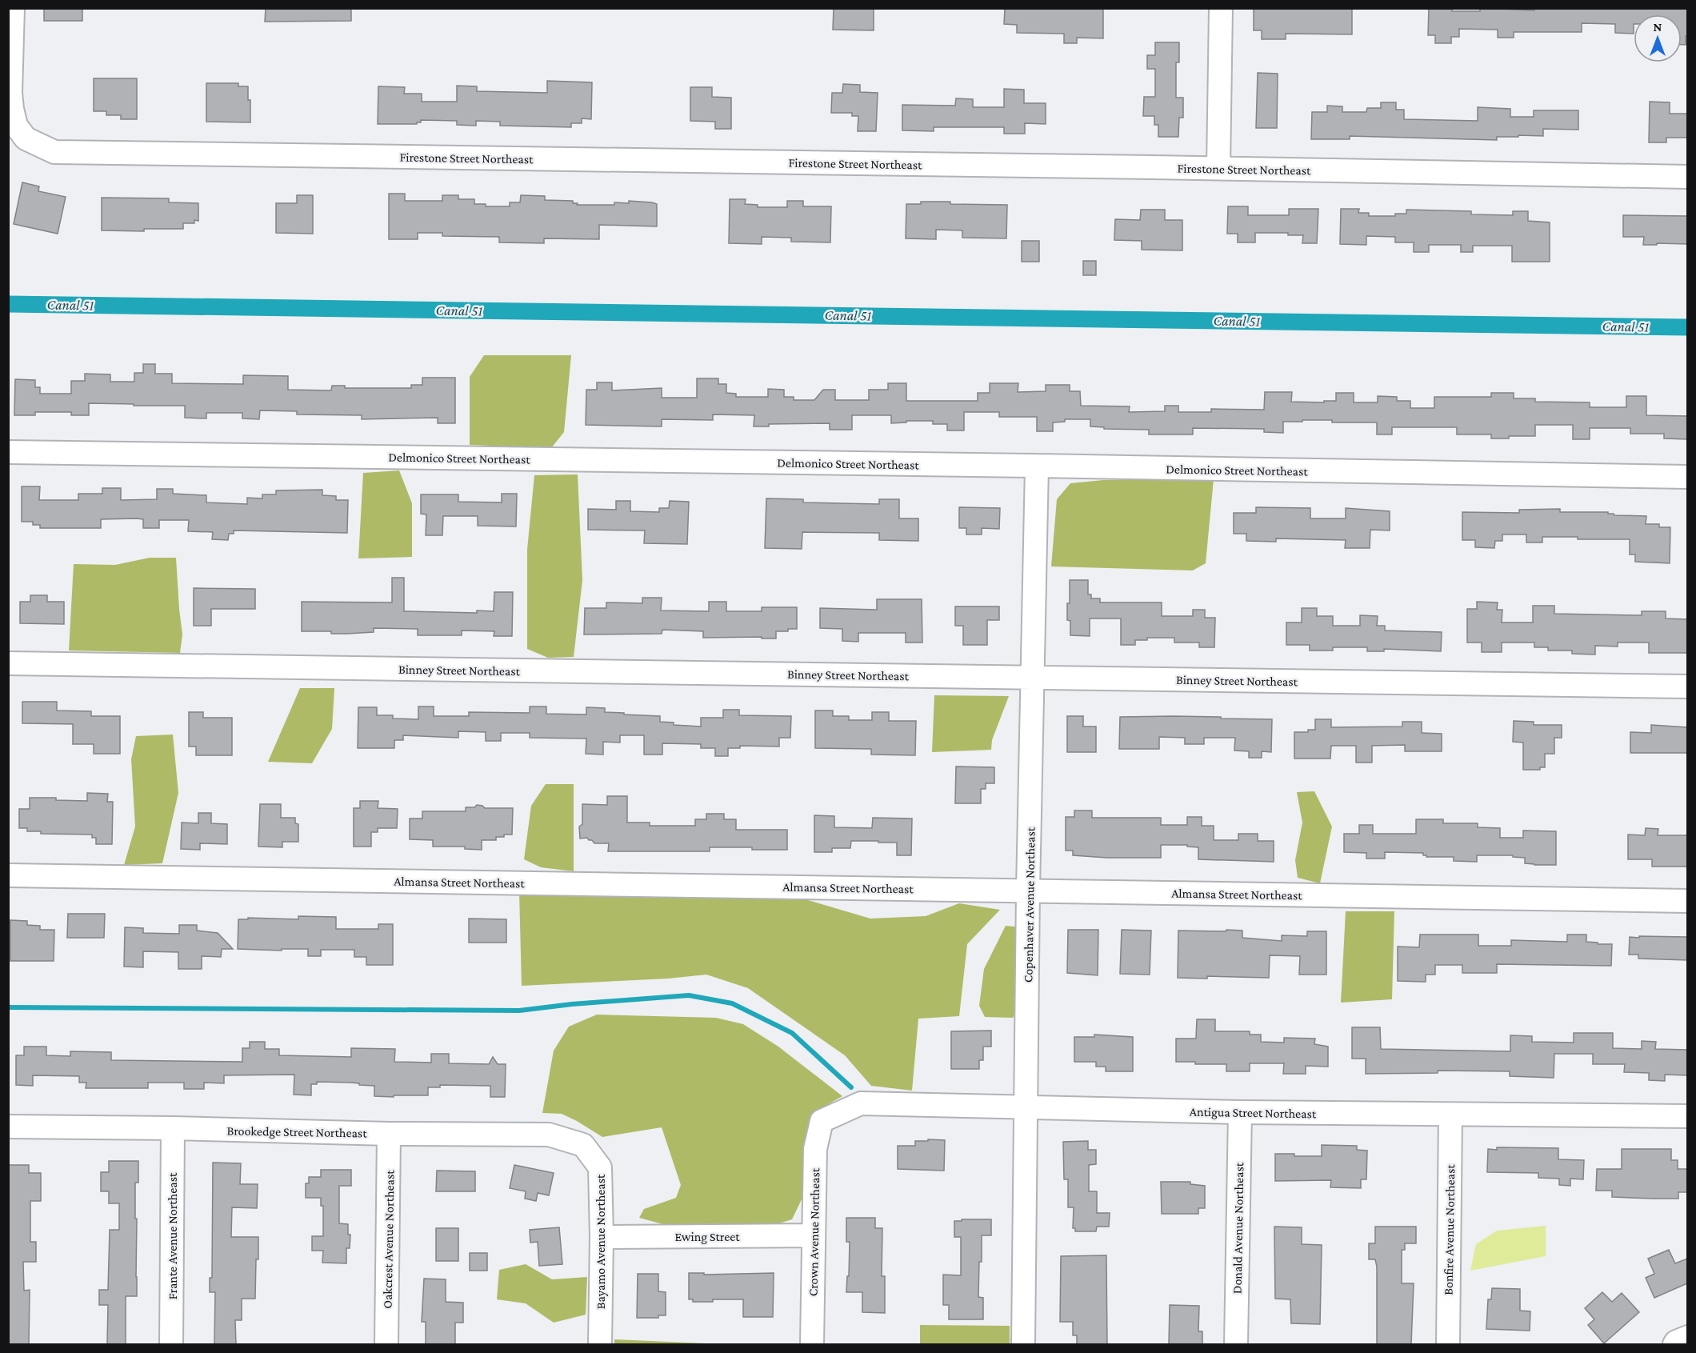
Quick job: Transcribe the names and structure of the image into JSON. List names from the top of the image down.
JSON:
{
  "streets": {
    "street": [
      "Firestone Street Northeast",
      "Delmonico Street Northeast",
      "Binney Street Northeast",
      "Almansa Street Northeast",
      "Copenhaver Avenue Northeast",
      "Antigua Street Northeast",
      "Brookedge Street Northeast",
      "Donald Avenue Northeast",
      "Bonfire Avenue Northeast",
      "Crown Avenue Northeast",
      "Frante Avenue Northeast",
      "Ewing Street",
      "Oakcrest Avenue Northeast",
      "Bayamo Avenue Northeast"
    ]
  },
  "crossings": [
    ["Delmonico Street Northeast", "Copenhaver Avenue Northeast"],
    ["Binney Street Northeast", "Copenhaver Avenue Northeast"],
    ["Almansa Street Northeast", "Copenhaver Avenue Northeast"],
    ["Copenhaver Avenue Northeast", "Antigua Street Northeast"],
    ["Antigua Street Northeast", "Donald Avenue Northeast"],
    ["Antigua Street Northeast", "Bonfire Avenue Northeast"],
    ["Antigua Street Northeast", "Crown Avenue Northeast"],
    ["Brookedge Street Northeast", "Frante Avenue Northeast"],
    ["Brookedge Street Northeast", "Oakcrest Avenue Northeast"],
    ["Brookedge Street Northeast", "Bayamo Avenue Northeast"],
    ["Crown Avenue Northeast", "Ewing Street"],
    ["Ewing Street", "Bayamo Avenue Northeast"]
  ],
  "water": ["Canal 51"],
  "north": "top"
}
